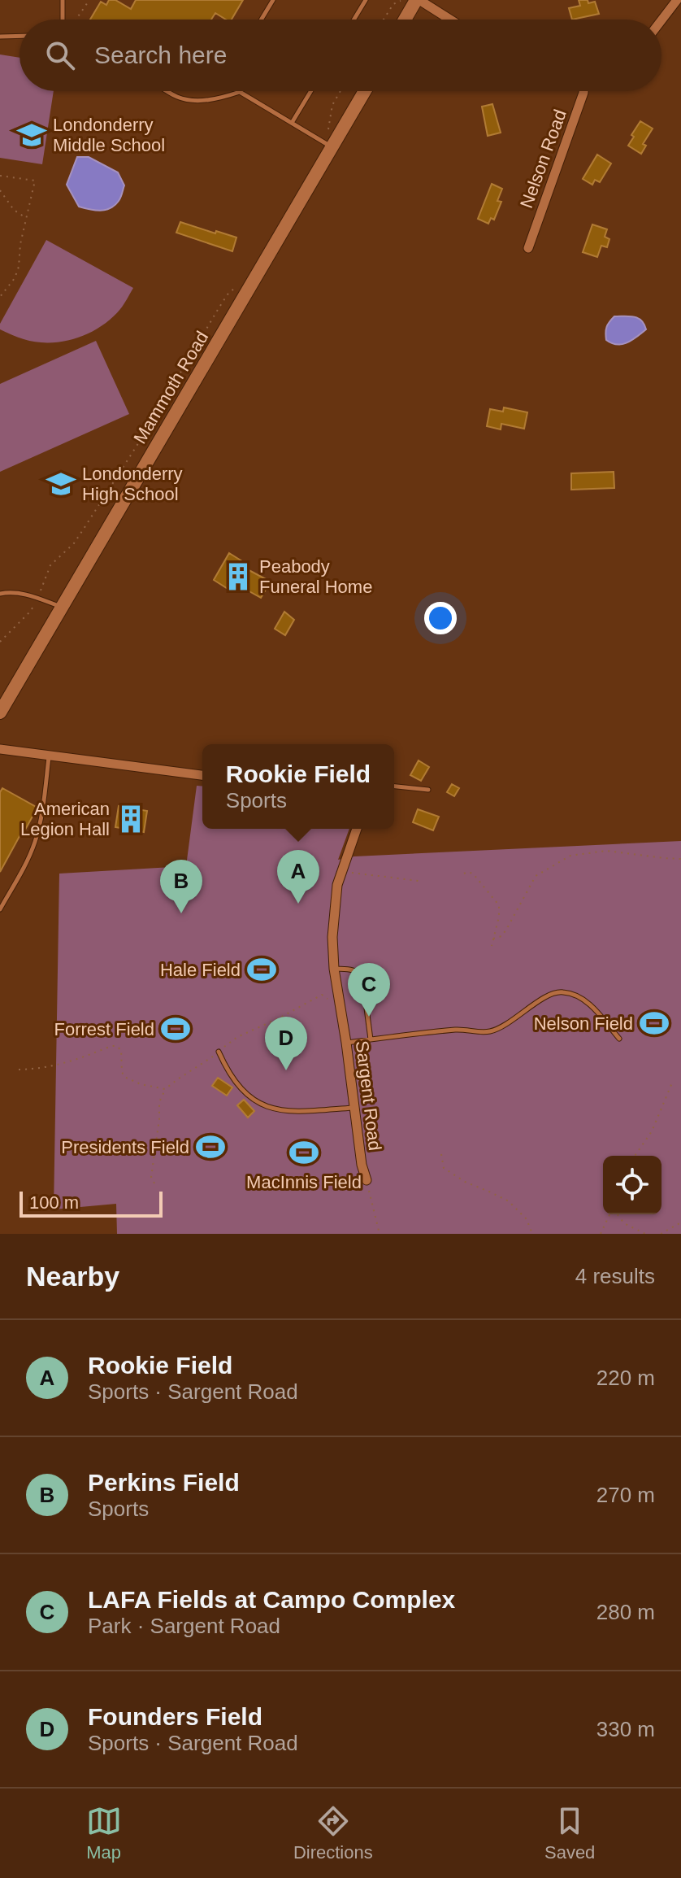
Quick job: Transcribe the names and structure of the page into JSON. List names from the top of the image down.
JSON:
{
  "streets": {
    "main road": ["Mammoth Road"],
    "street": ["Nelson Road", "Sargent Road"]
  },
  "places": {
    "school or university": ["Londonderry Middle School", "Londonderry High School"],
    "building": ["Peabody Funeral Home", "American Legion Hall"],
    "sports": [
      "Hale Field",
      "Nelson Field",
      "Forrest Field",
      "Presidents Field",
      "MacInnis Field"
    ]
  },
  "scale_bar": "100 m",
  "page": {
    "search": "Search here",
    "popup": ["Rookie Field", "Sports"],
    "pins": [
      "A",
      "B",
      "C",
      "D"
    ],
    "scale": "100 m",
    "heading": ["Nearby", "4 results"],
    "list": [
      {
        "mark": "A",
        "name": "Rookie Field",
        "note": "Sports · Sargent Road",
        "value": "220 m"
      },
      {
        "mark": "B",
        "name": "Perkins Field",
        "note": "Sports",
        "value": "270 m"
      },
      {
        "mark": "C",
        "name": "LAFA Fields at Campo Complex",
        "note": "Park · Sargent Road",
        "value": "280 m"
      },
      {
        "mark": "D",
        "name": "Founders Field",
        "note": "Sports · Sargent Road",
        "value": "330 m"
      }
    ],
    "nav": ["Map", "Directions", "Saved"]
  }
}
